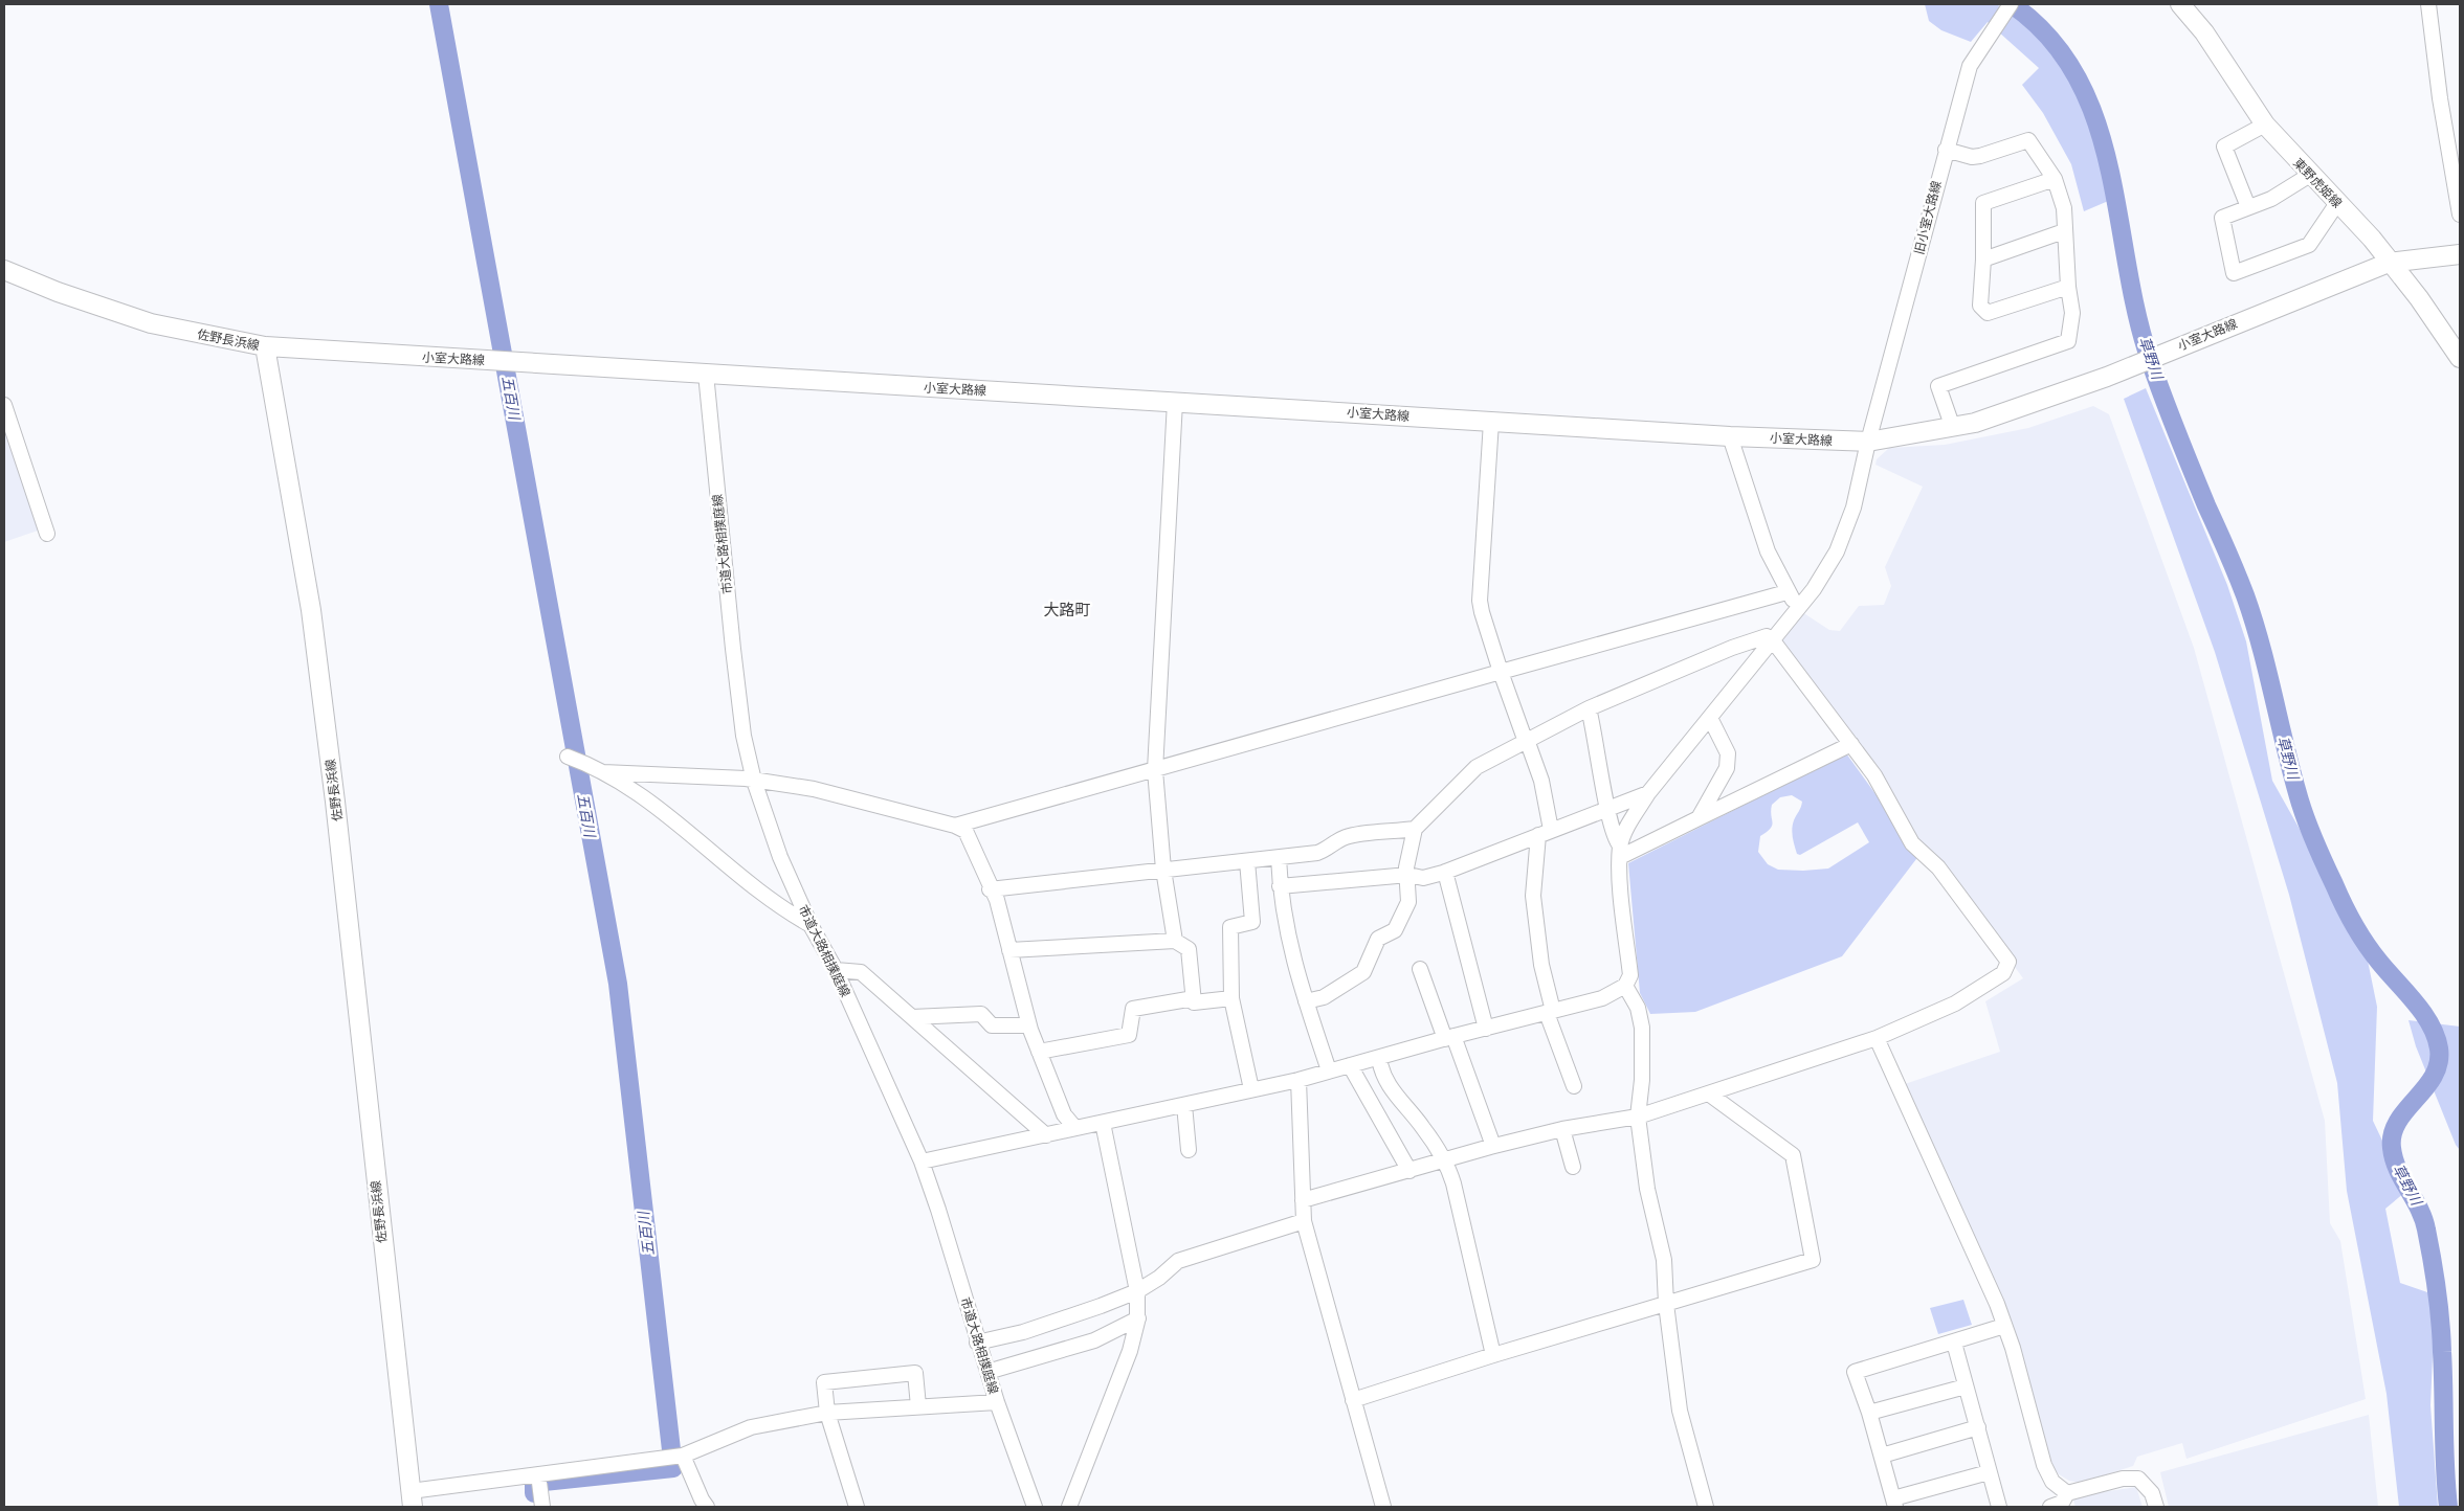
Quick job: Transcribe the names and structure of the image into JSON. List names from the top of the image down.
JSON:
{
  "streets": {
    "main road": ["東野虎姫線", "小室大路線", "佐野長浜線"],
    "street": ["旧小室大路線", "市道大路相撲庭線"]
  },
  "crossings": [
    ["東野虎姫線", "小室大路線"],
    ["旧小室大路線", "小室大路線"],
    ["小室大路線", "佐野長浜線"],
    ["小室大路線", "市道大路相撲庭線"]
  ],
  "districts": ["大路町"],
  "water": ["草野川", "五百川"]
}
